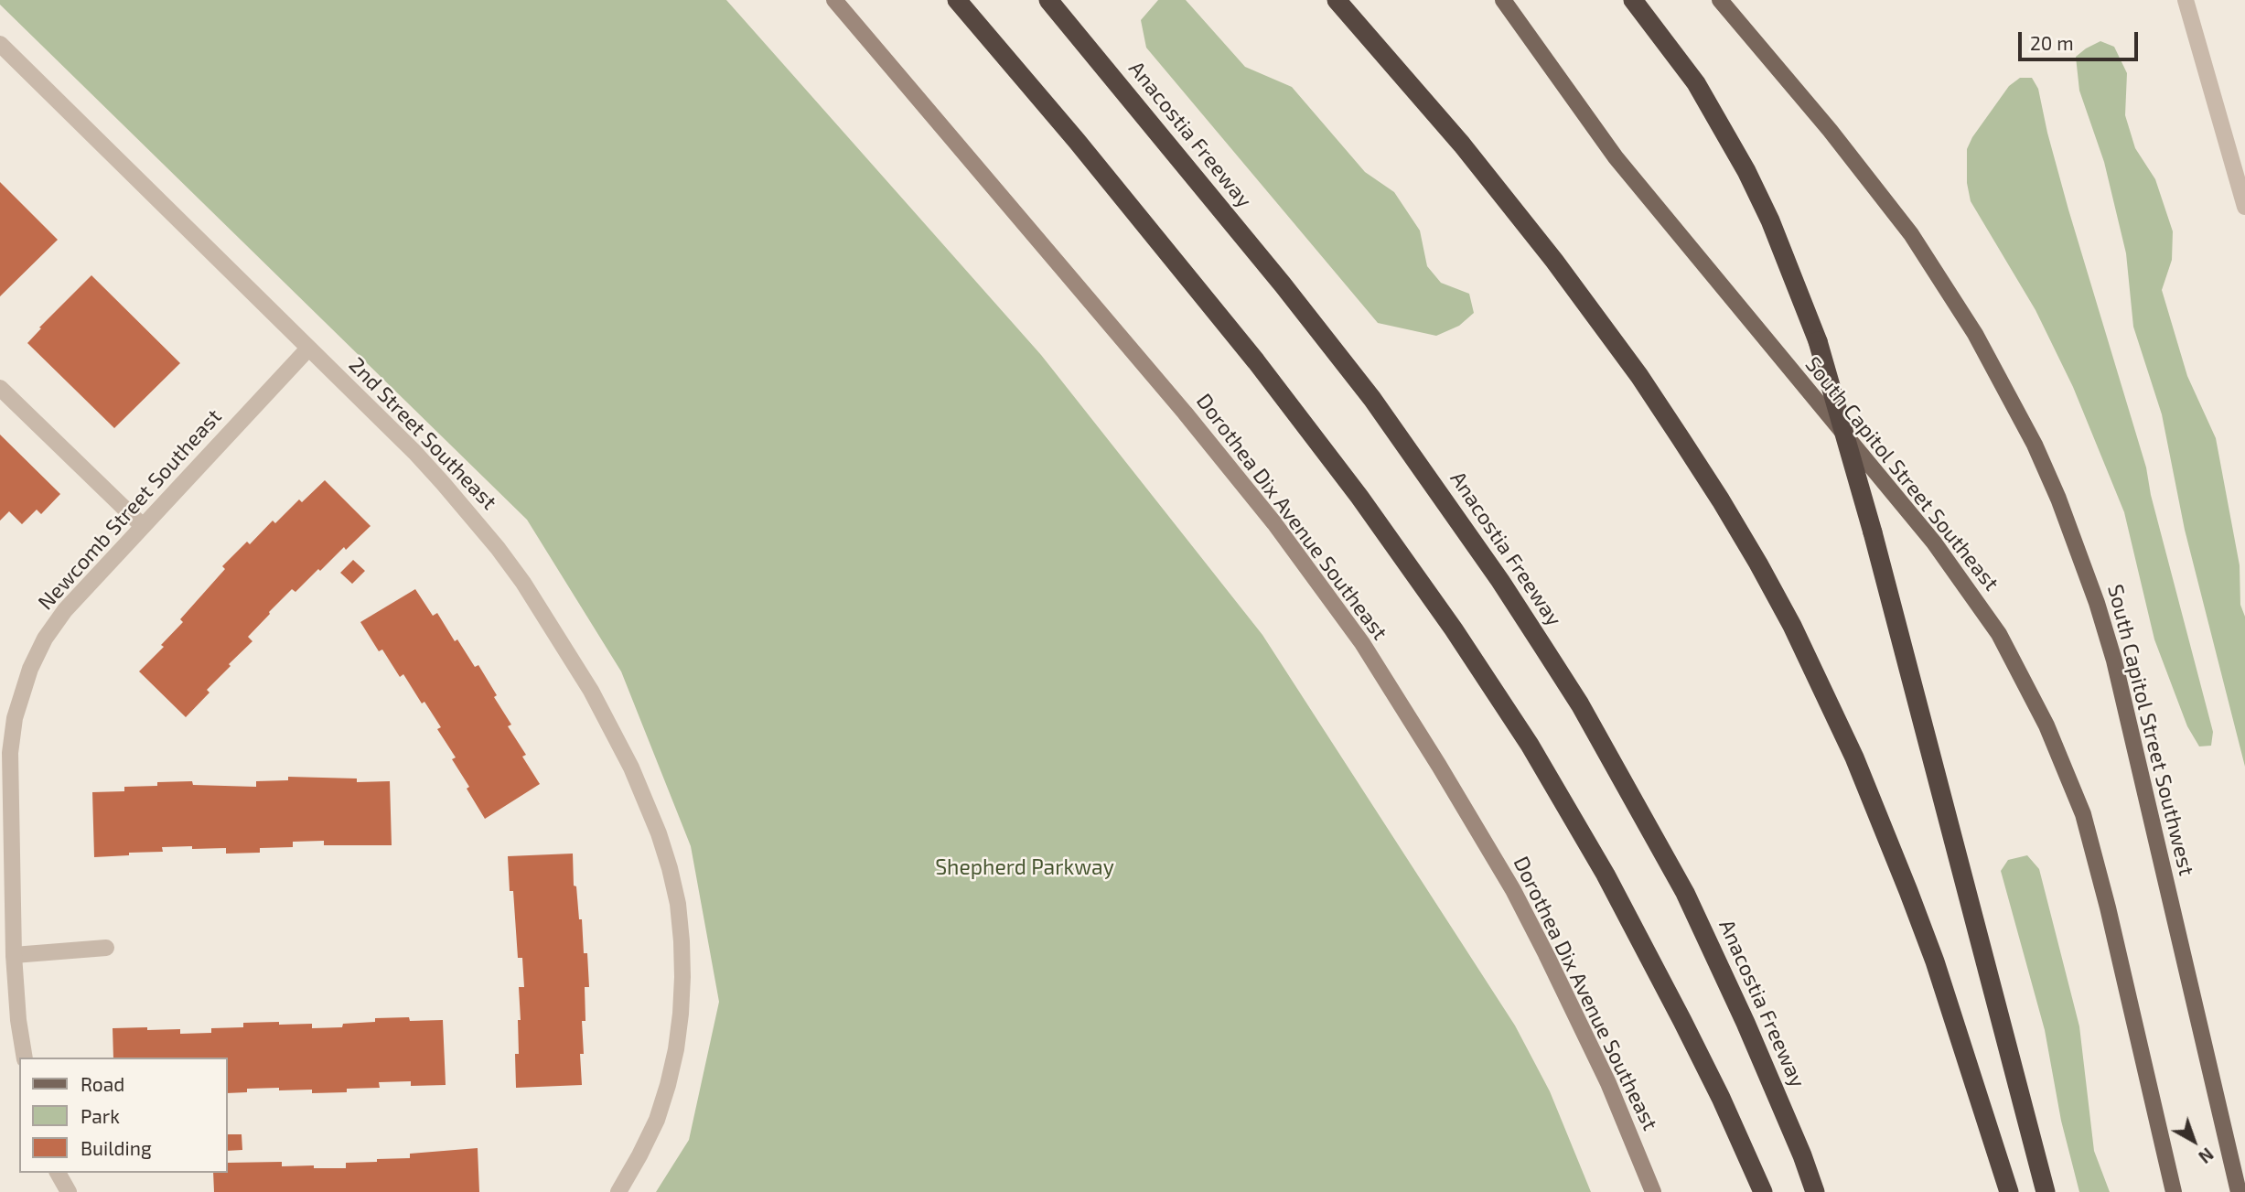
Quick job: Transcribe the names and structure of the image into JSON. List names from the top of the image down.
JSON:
{
  "streets": {
    "highway": ["Anacostia Freeway"],
    "main road": ["South Capitol Street Southeast", "Dorothea Dix Avenue Southeast", "South Capitol Street Southwest"],
    "street": ["2nd Street Southeast", "Newcomb Street Southeast"]
  },
  "crossings": [
    ["2nd Street Southeast", "Newcomb Street Southeast"]
  ],
  "parks": ["Shepherd Parkway"],
  "legend": ["Road", "Park", "Building"],
  "scale_bar": "20 m",
  "north": "bottom right"
}
